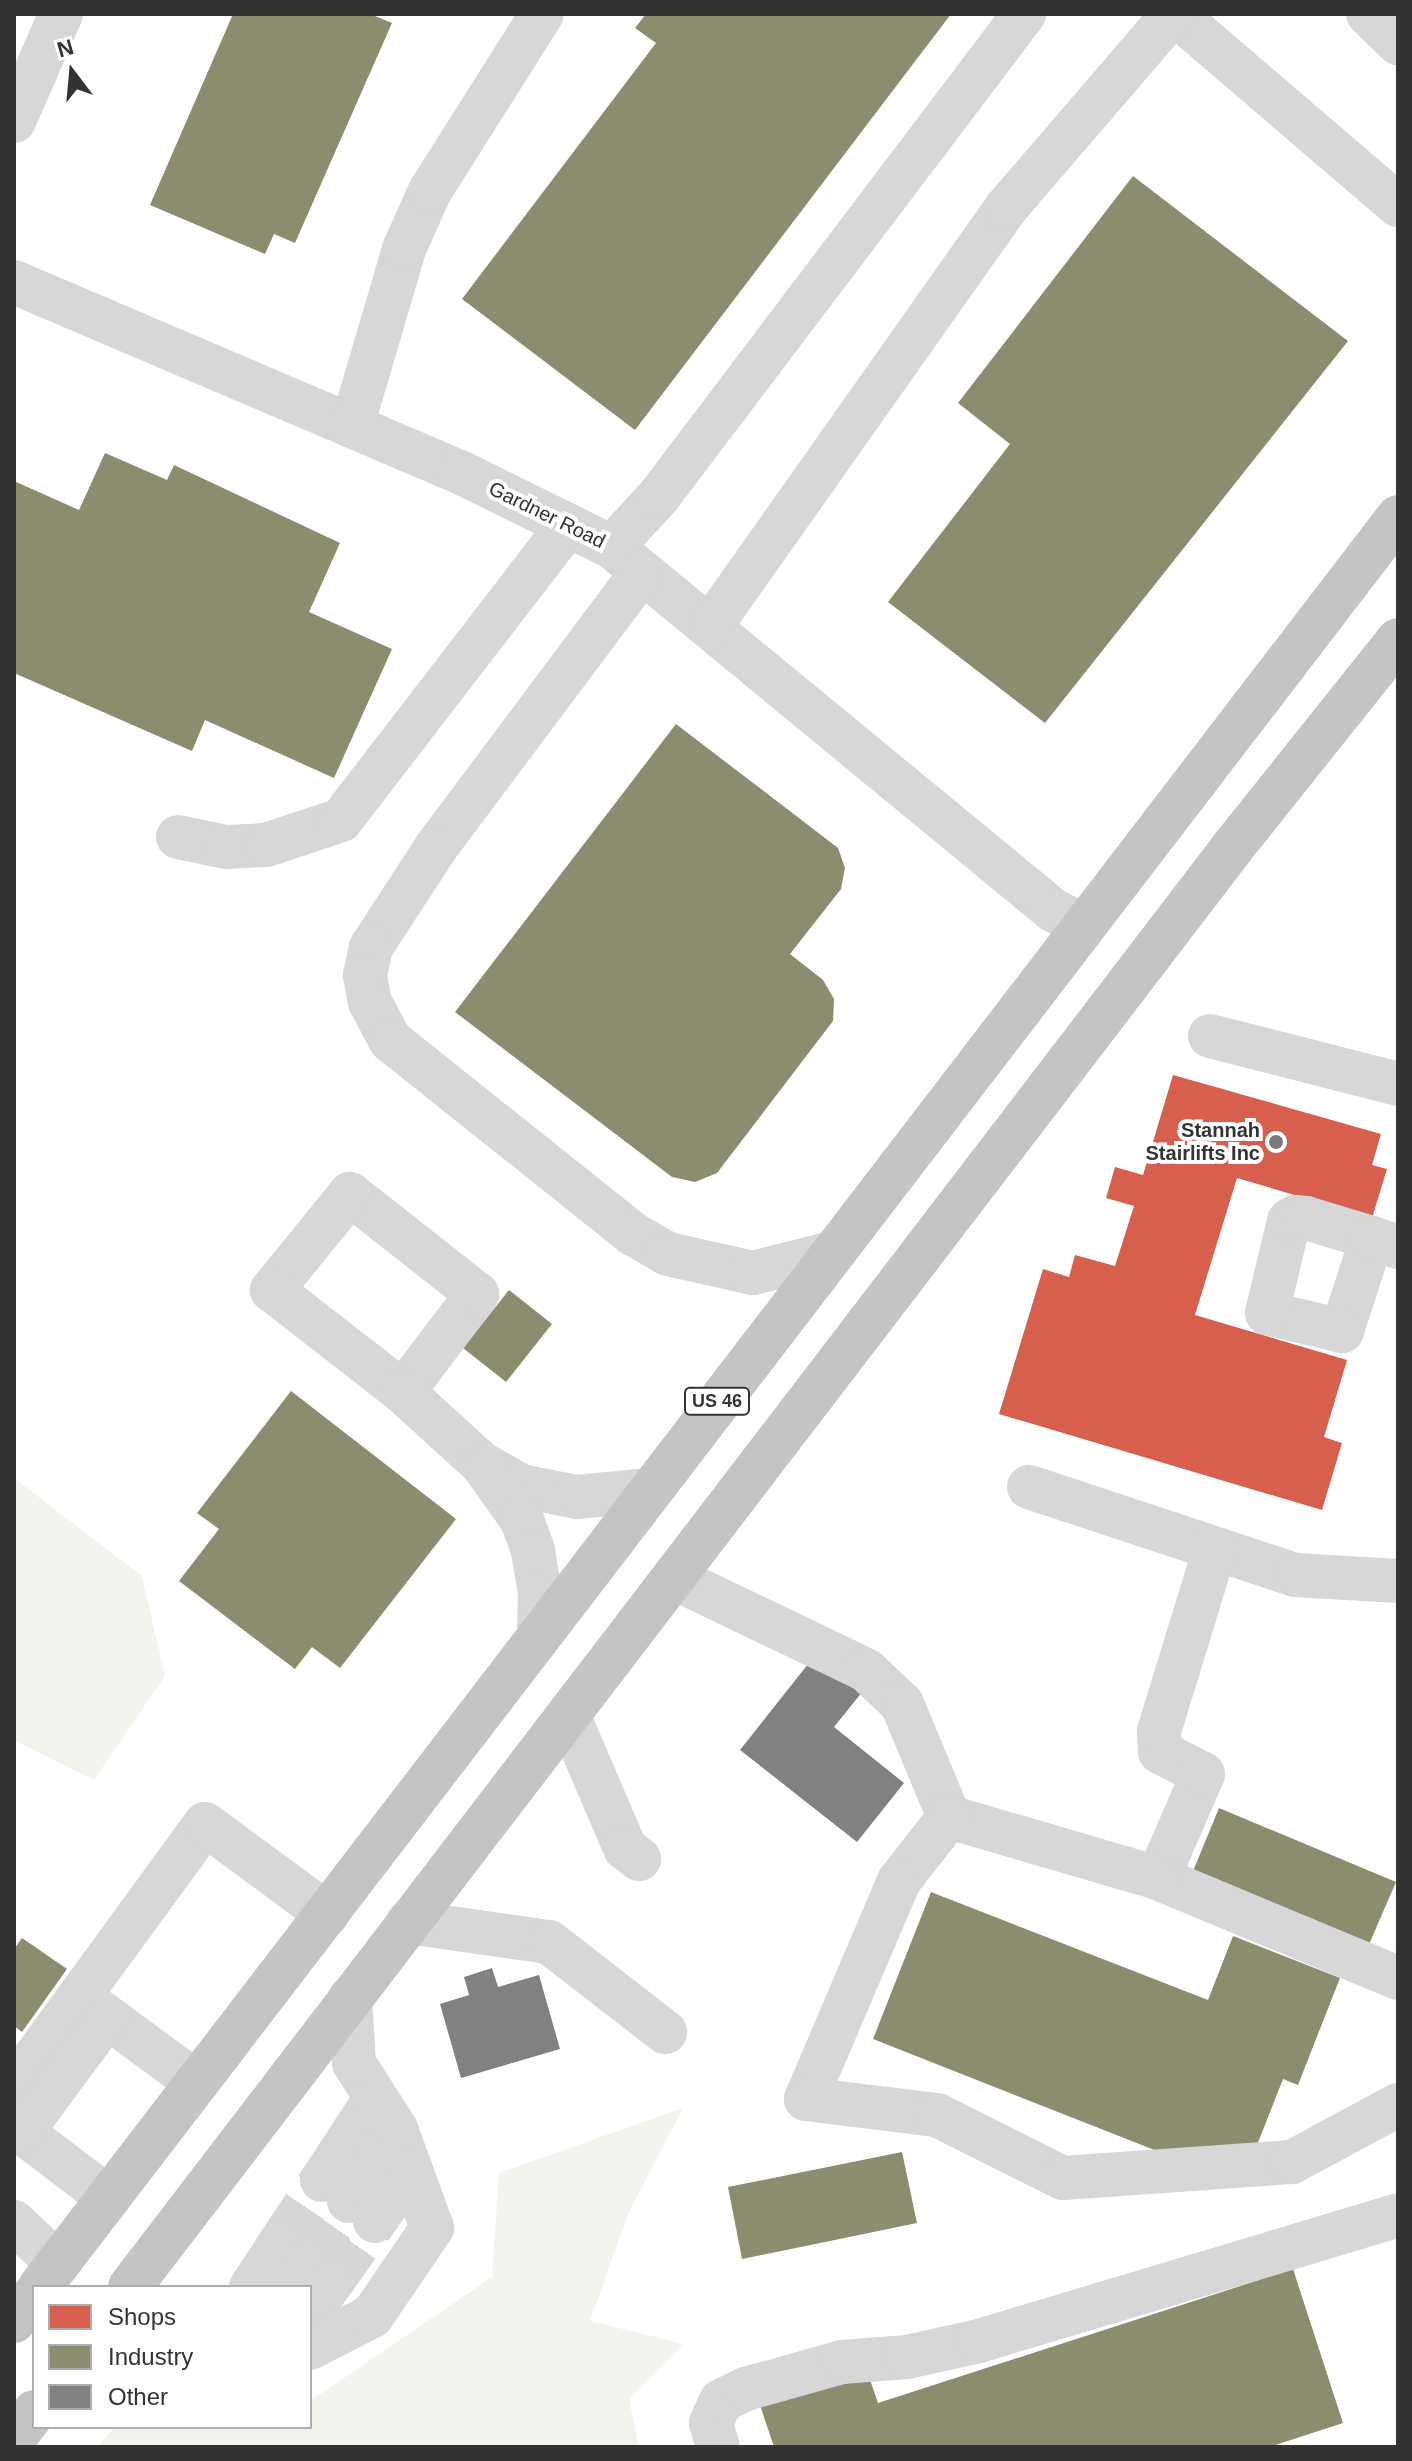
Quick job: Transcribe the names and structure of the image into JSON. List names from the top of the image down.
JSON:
{
  "streets": {
    "highway": ["US 46"],
    "street": ["Gardner Road"]
  },
  "crossings": [
    ["Gardner Road", "US 46"]
  ],
  "places": ["Stannah Stairlifts Inc"],
  "legend": ["Shops", "Industry", "Other"],
  "north": "top"
}
